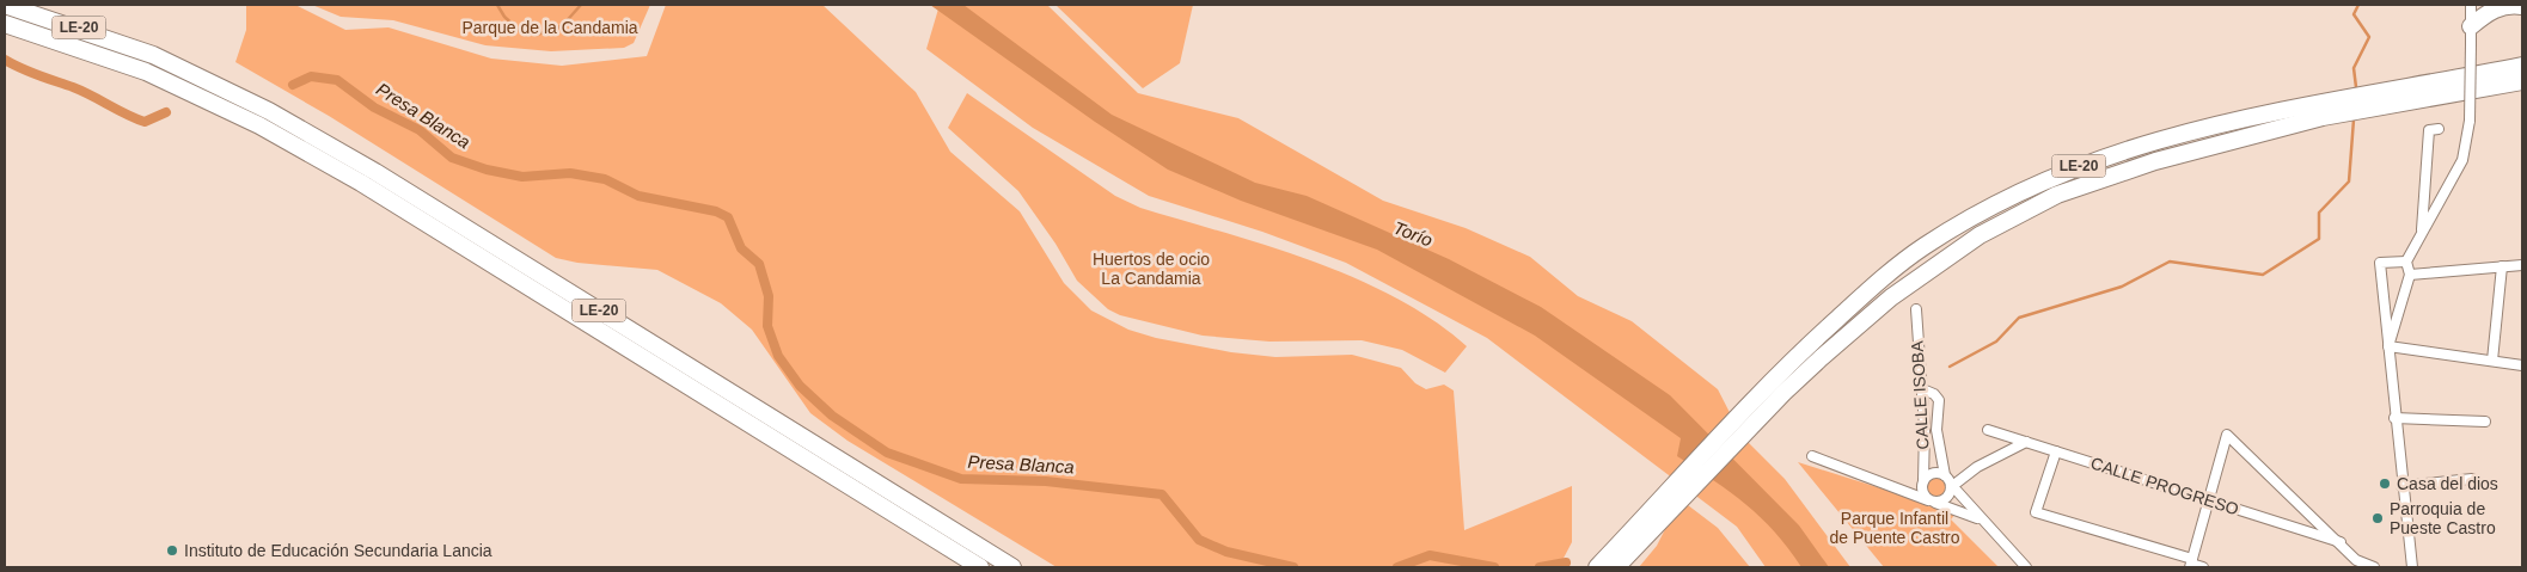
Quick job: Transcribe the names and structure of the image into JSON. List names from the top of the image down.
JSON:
{
  "streets": {
    "highway": ["LE-20"],
    "street": ["CALLE ISOBA", "CALLE PROGRESO"]
  },
  "water": ["Presa Blanca", "Torío"],
  "parks": ["Parque de la Candamia", "Huertos de ocio La Candamia", "Parque Infantil de Puente Castro"],
  "places": ["Casa del dios", "Parroquia de Pueste Castro", "Instituto de Educación Secundaria Lancia"]
}
